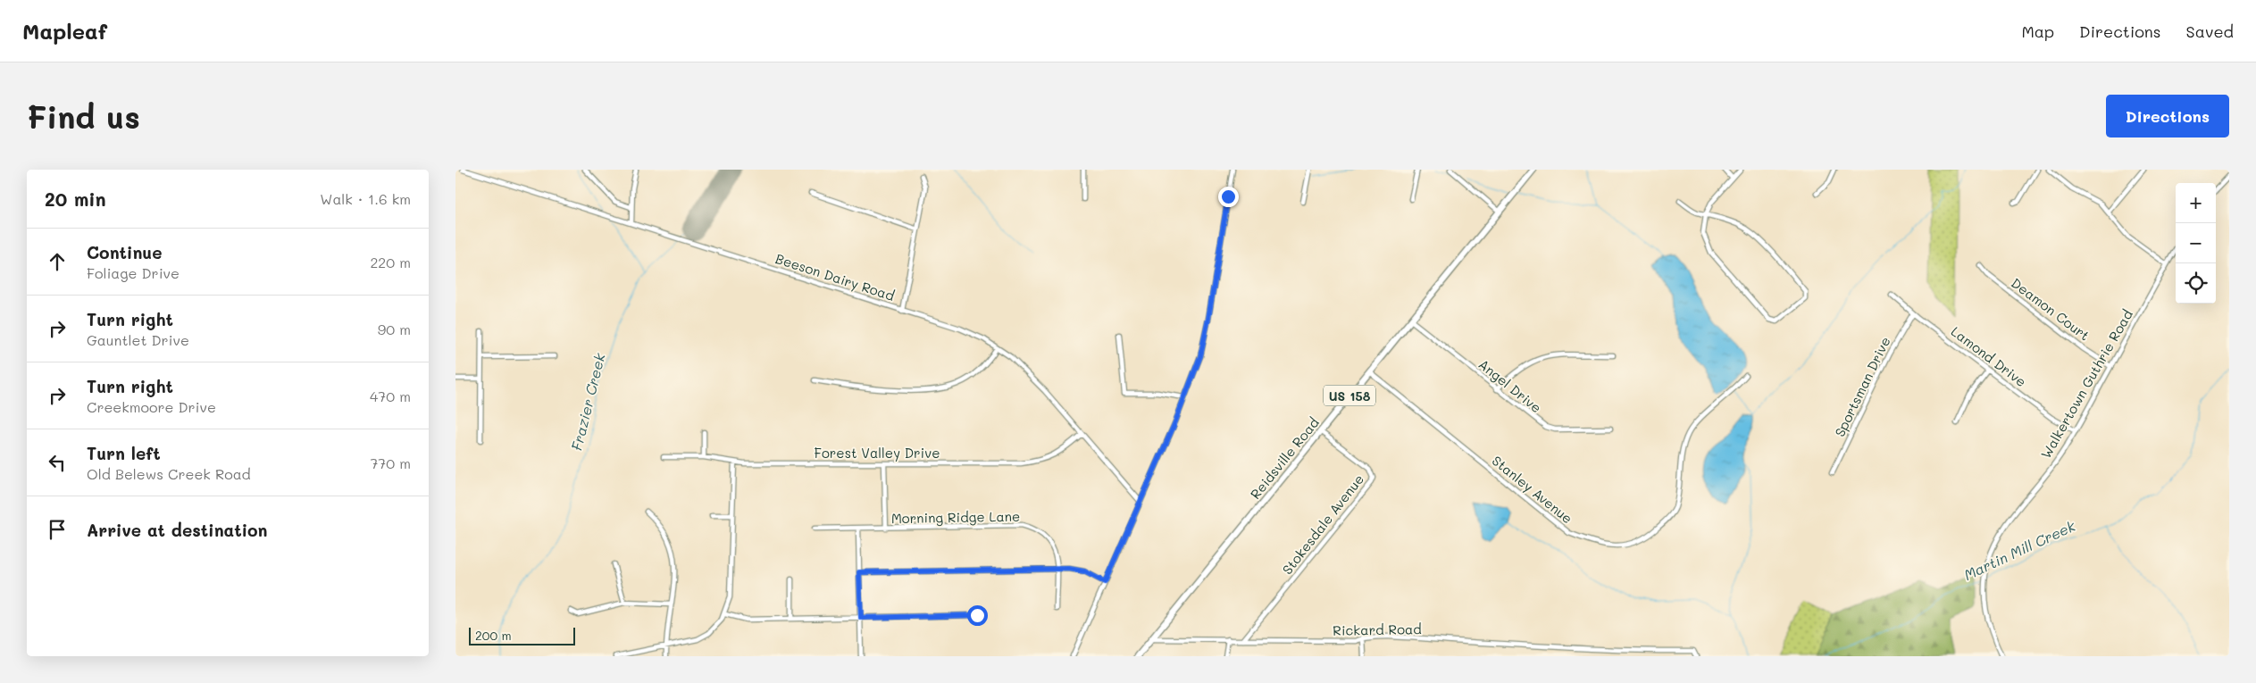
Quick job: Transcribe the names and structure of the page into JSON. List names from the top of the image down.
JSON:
{
  "streets": {
    "highway": ["US 158", "Reidsville Road"],
    "street": [
      "Beeson Dairy Road",
      "Deamon Court",
      "Lamond Drive",
      "Walkertown Guthrie Road",
      "Angel Drive",
      "Sportsman Drive",
      "Forest Valley Drive",
      "Stanley Avenue",
      "Morning Ridge Lane",
      "Stokesdale Avenue",
      "Rickard Road"
    ]
  },
  "crossings": [
    ["Beeson Dairy Road", "Forest Valley Drive"],
    ["Deamon Court", "Walkertown Guthrie Road"],
    ["Lamond Drive", "Walkertown Guthrie Road"],
    ["Lamond Drive", "Sportsman Drive"],
    ["Angel Drive", "Reidsville Road"],
    ["Reidsville Road", "Stanley Avenue"],
    ["Reidsville Road", "Stokesdale Avenue"],
    ["Reidsville Road", "Rickard Road"],
    ["Stokesdale Avenue", "Rickard Road"]
  ],
  "water": ["Frazier Creek", "Martin Mill Creek"],
  "scale_bar": "200 m",
  "page": {
    "header": "Mapleaf",
    "nav": ["Map", "Directions", "Saved"],
    "buttons": "Directions",
    "title": "Find us",
    "heading": ["20 min", "Walk · 1.6 km"],
    "map_buttons": ["+", "−"],
    "list": [
      ["Continue", "Foliage Drive", "220 m"],
      ["Turn right", "Gauntlet Drive", "90 m"],
      ["Turn right", "Creekmoore Drive", "470 m"],
      ["Turn left", "Old Belews Creek Road", "770 m"],
      "Arrive at destination"
    ],
    "scale": "200 m"
  }
}
